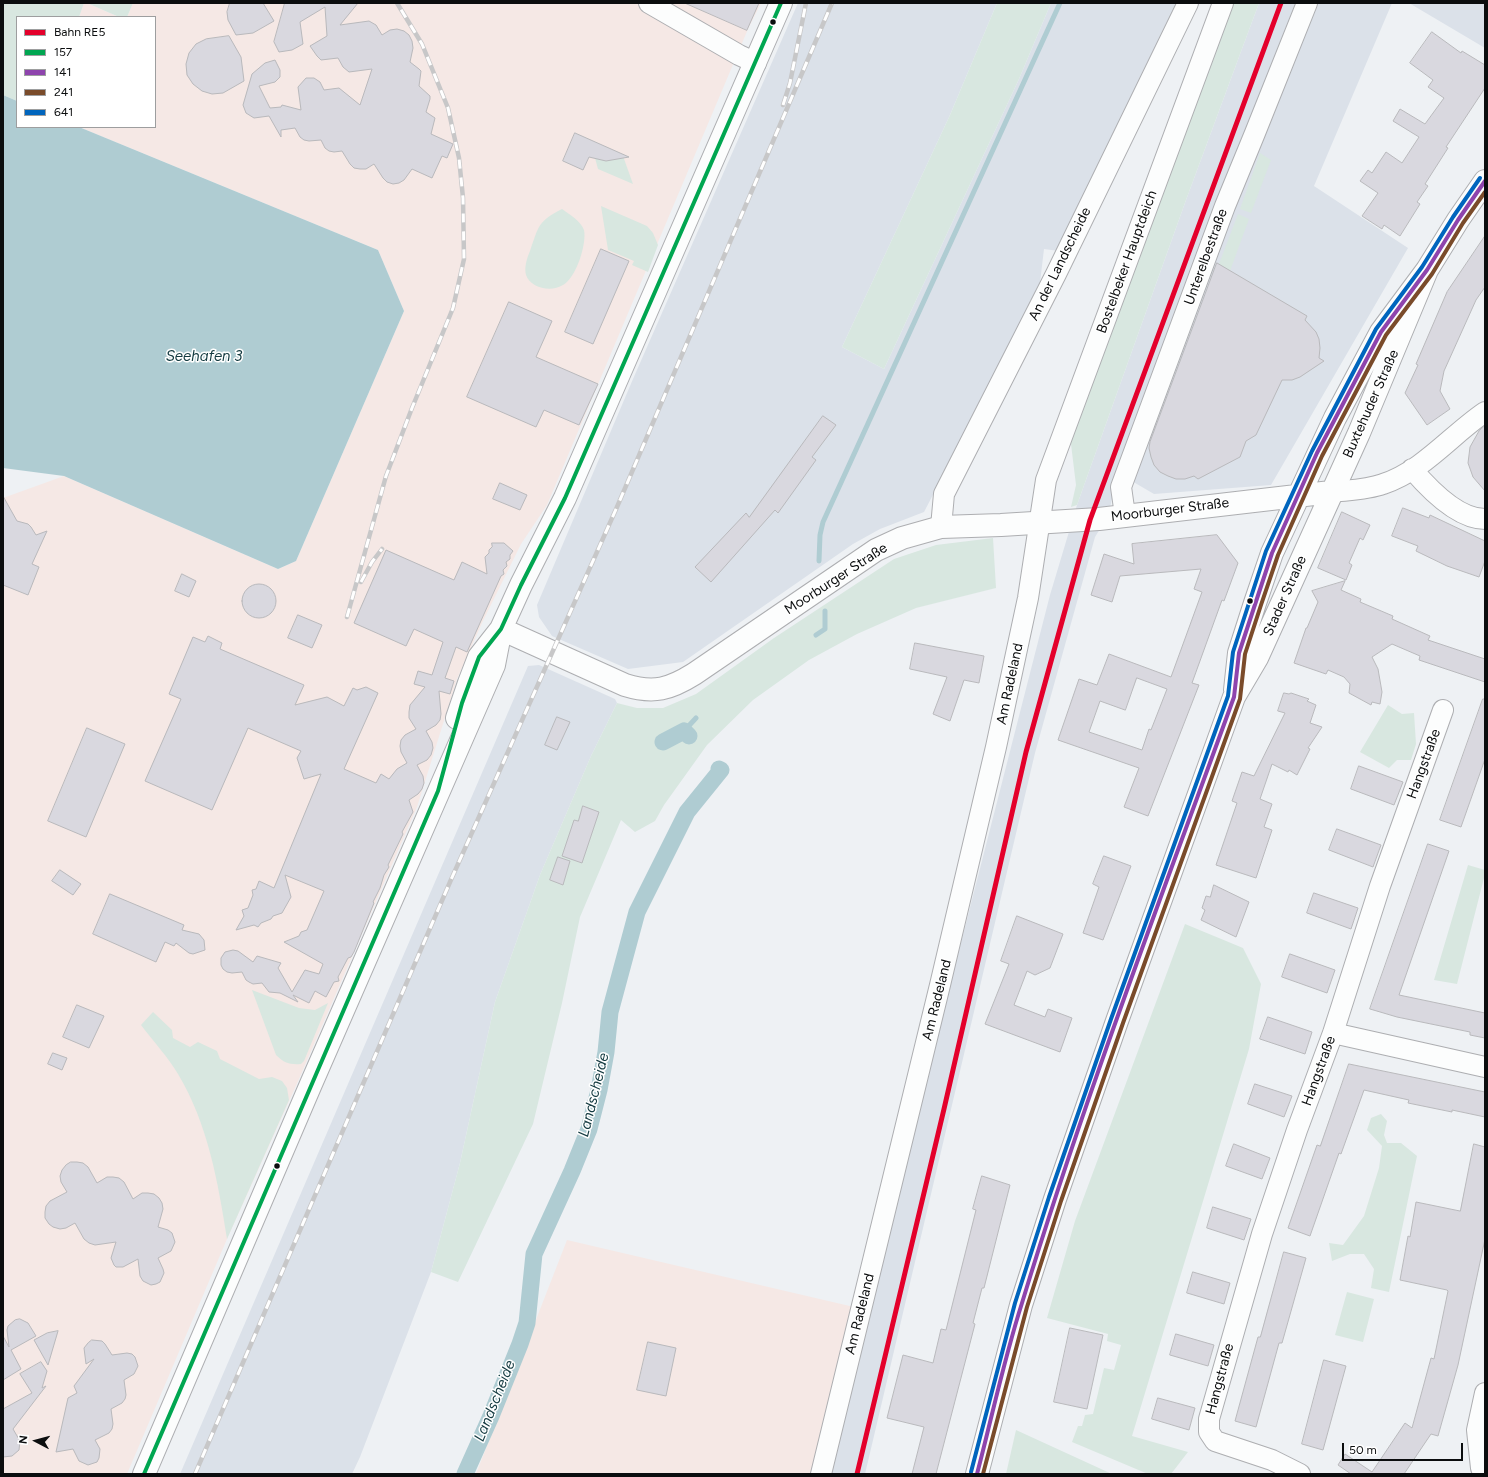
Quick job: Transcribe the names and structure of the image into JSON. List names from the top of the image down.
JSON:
{
  "streets": {
    "main road": ["Buxtehuder Straße", "Moorburger Straße", "Stader Straße"],
    "street": [
      "Unterelbestraße",
      "Bostelbeker Hauptdeich",
      "An der Landscheide",
      "Am Radeland",
      "Hangstraße"
    ]
  },
  "crossings": [
    ["Unterelbestraße", "Moorburger Straße"],
    ["Bostelbeker Hauptdeich", "Moorburger Straße"],
    ["Bostelbeker Hauptdeich", "Am Radeland"],
    ["An der Landscheide", "Moorburger Straße"],
    ["Buxtehuder Straße", "Moorburger Straße"],
    ["Buxtehuder Straße", "Stader Straße"],
    ["Moorburger Straße", "Stader Straße"],
    ["Moorburger Straße", "Am Radeland"]
  ],
  "water": ["Seehafen 3", "Landscheide"],
  "lines": [
    "rail line RE5",
    "transit line 157",
    "transit line 641",
    "transit line 141",
    "transit line 241"
  ],
  "legend": [
    "Bahn RE5",
    "157",
    "141",
    "241",
    "641"
  ],
  "scale_bar": "50 m",
  "north": "left"
}
